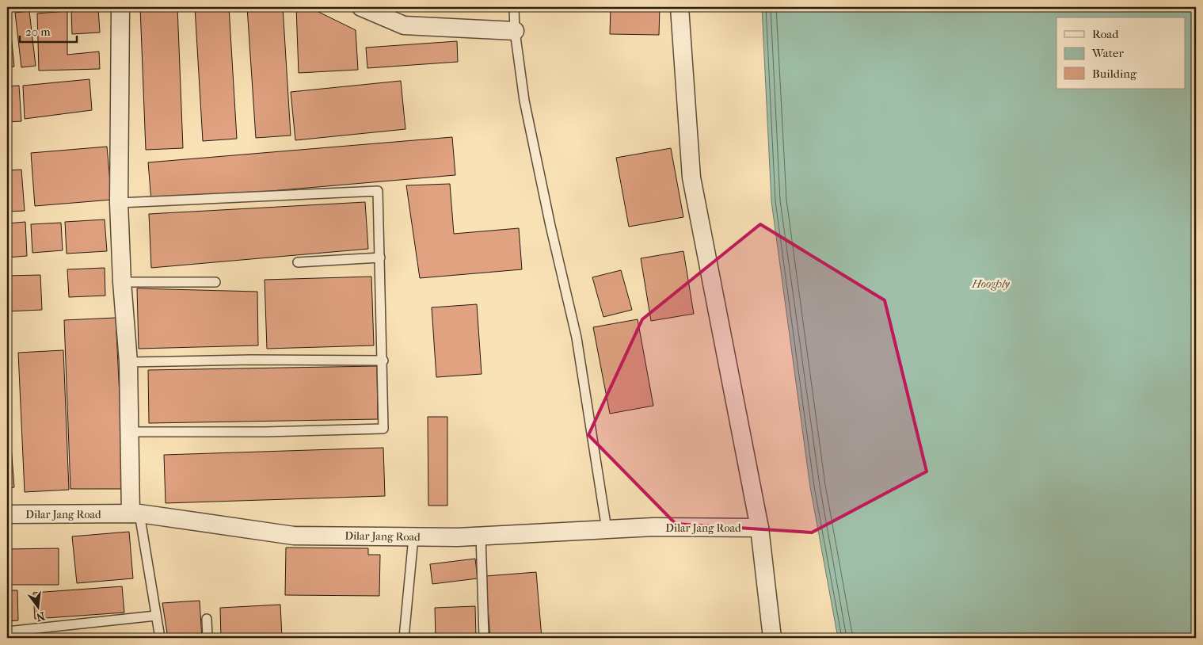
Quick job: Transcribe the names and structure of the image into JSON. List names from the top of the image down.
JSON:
{
  "streets": {
    "street": ["Dilar Jang Road"]
  },
  "water": ["Hooghly"],
  "legend": ["Road", "Water", "Building"],
  "scale_bar": "20 m",
  "north": "bottom"
}
